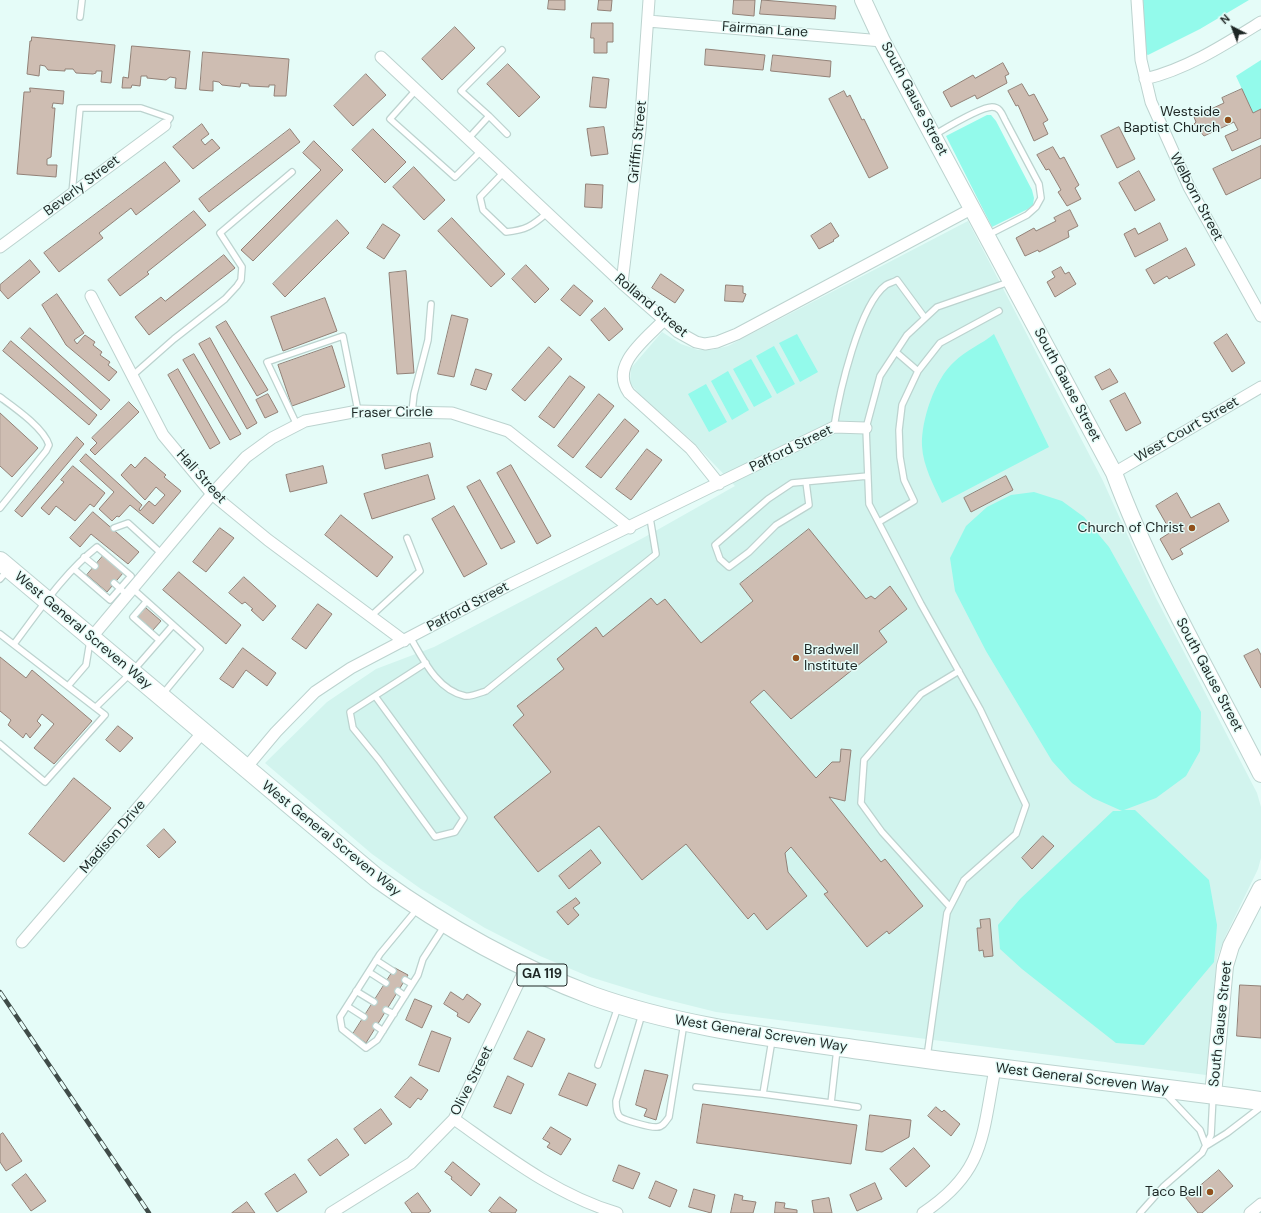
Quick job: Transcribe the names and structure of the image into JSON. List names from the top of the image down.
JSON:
{
  "streets": {
    "main road": ["West General Screven Way", "GA 119"],
    "street": [
      "Fairman Lane",
      "South Gause Street",
      "Griffin Street",
      "Beverly Street",
      "Welborn Street",
      "Rolland Street",
      "Fraser Circle",
      "West Court Street",
      "Pafford Street",
      "Hall Street",
      "Madison Drive",
      "Olive Street"
    ]
  },
  "crossings": [
    ["Fairman Lane", "South Gause Street"],
    ["Fairman Lane", "Griffin Street"],
    ["South Gause Street", "Rolland Street"],
    ["South Gause Street", "West Court Street"],
    ["South Gause Street", "West General Screven Way"],
    ["Griffin Street", "Rolland Street"],
    ["Fraser Circle", "Pafford Street"],
    ["Fraser Circle", "Hall Street"],
    ["Fraser Circle", "West General Screven Way"],
    ["Pafford Street", "Hall Street"],
    ["Pafford Street", "West General Screven Way"],
    ["West General Screven Way", "Madison Drive"],
    ["West General Screven Way", "Olive Street"]
  ],
  "places": [
    "Westside Baptist Church",
    "Church of Christ",
    "Bradwell Institute",
    "Taco Bell"
  ],
  "north": "top left"
}
